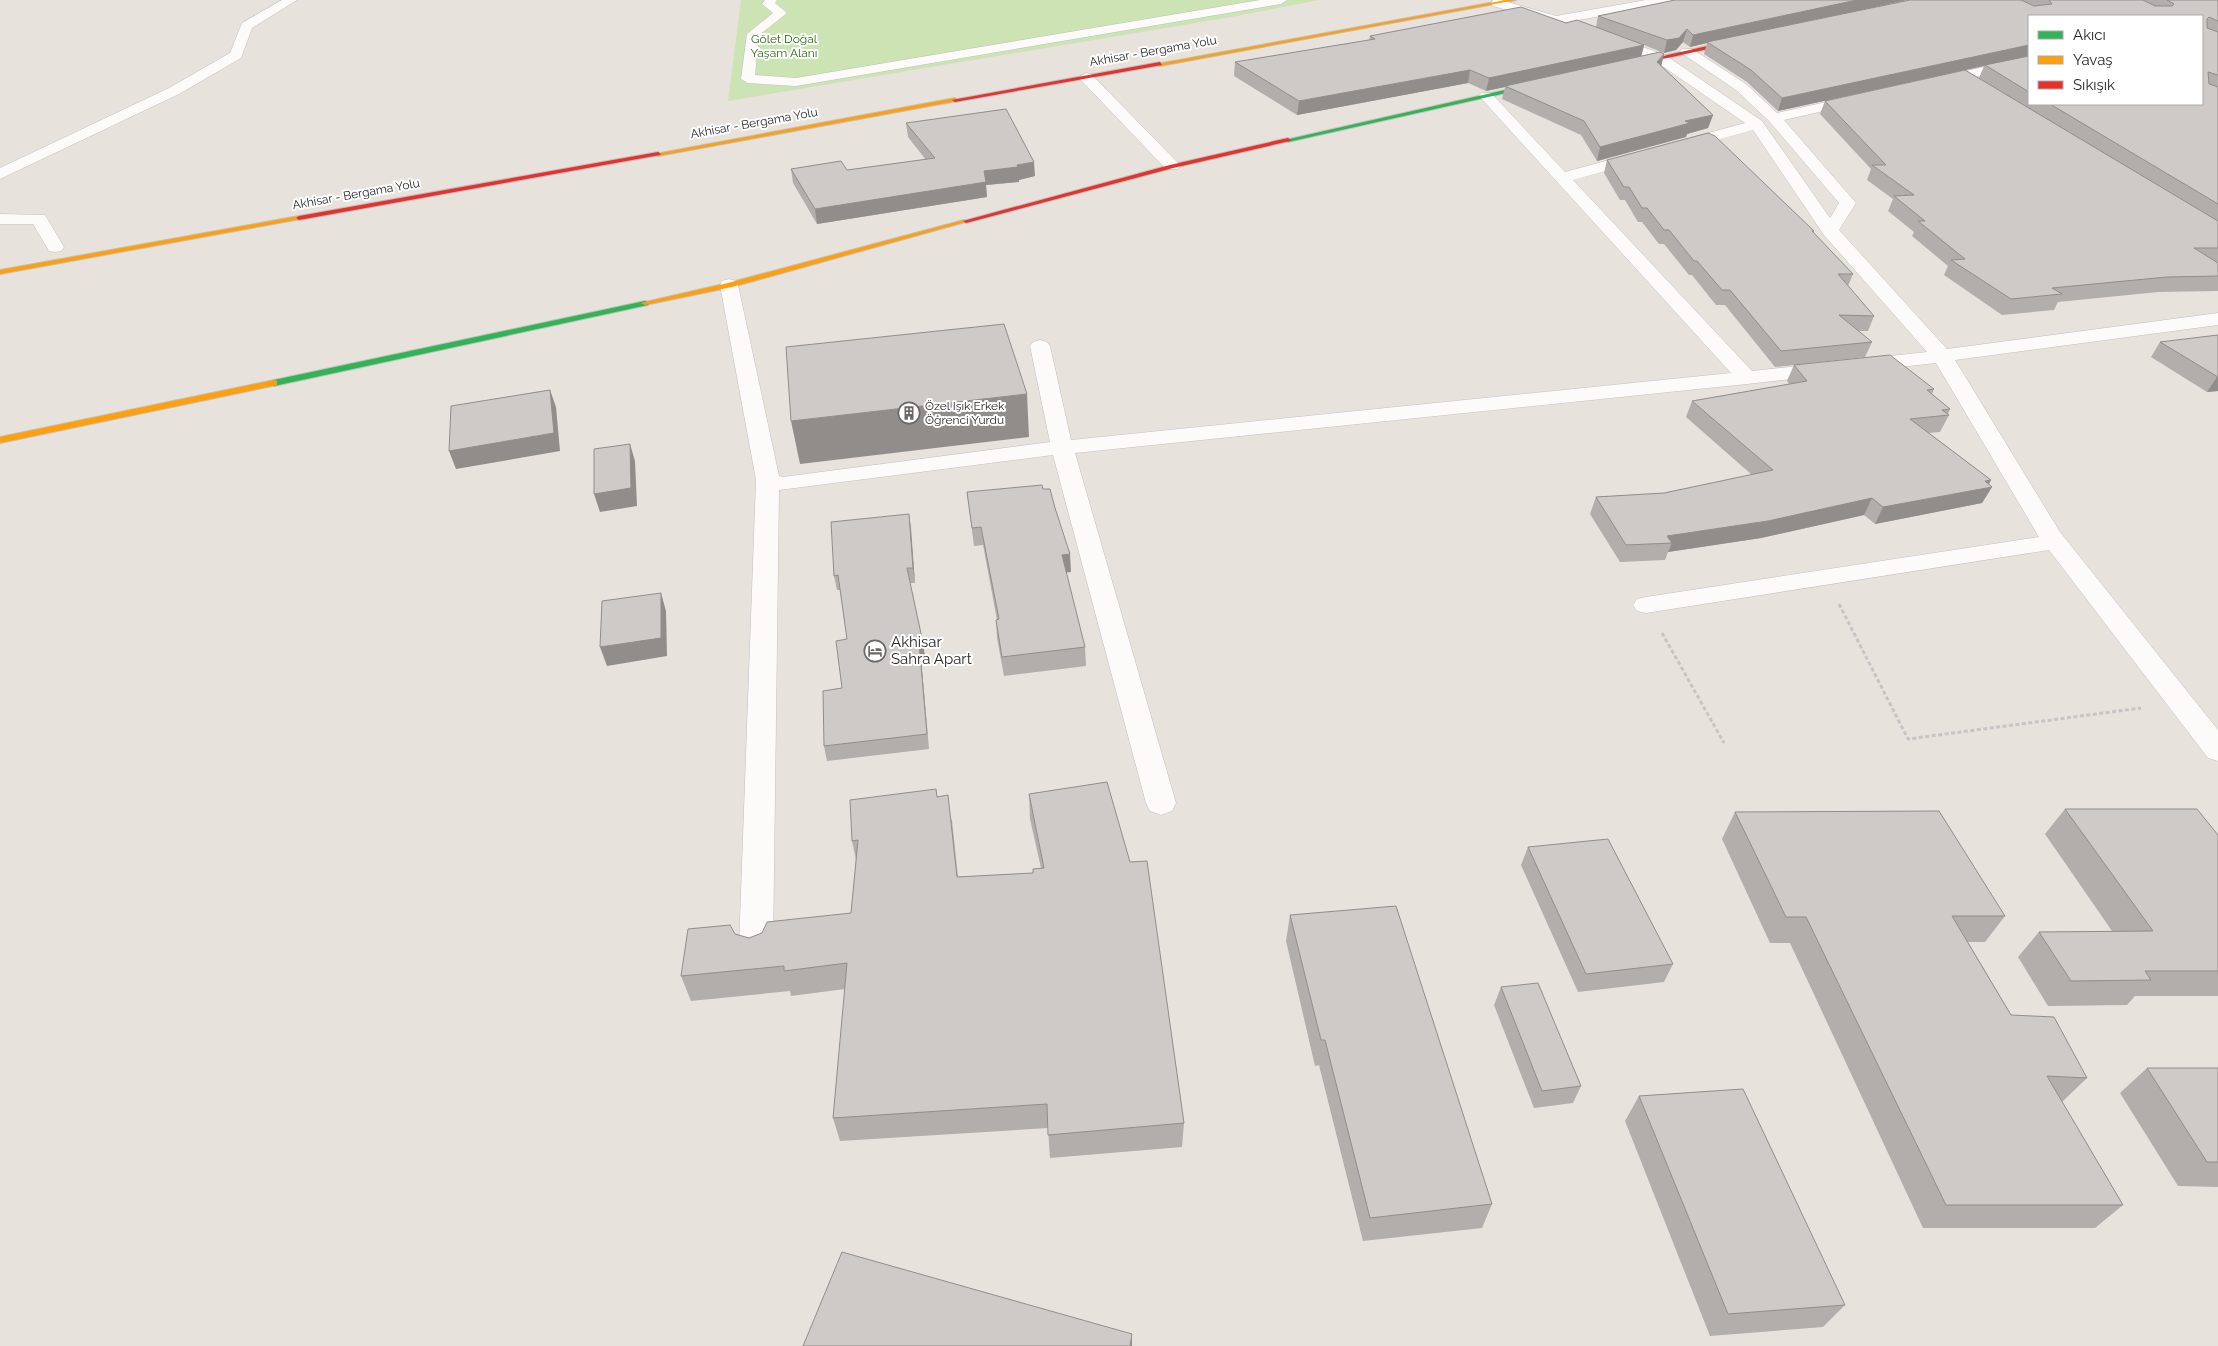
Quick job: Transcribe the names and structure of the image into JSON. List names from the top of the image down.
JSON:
{
  "streets": {
    "main road": ["Akhisar - Bergama Yolu"]
  },
  "parks": ["Gölet Doğal Yaşam Alanı"],
  "places": {
    "building": ["Özel Işık Erkek Öğrenci Yurdu"],
    "hotel": ["Akhisar Sahra Apart"]
  },
  "legend": ["Akıcı", "Yavaş", "Sıkışık"]
}
